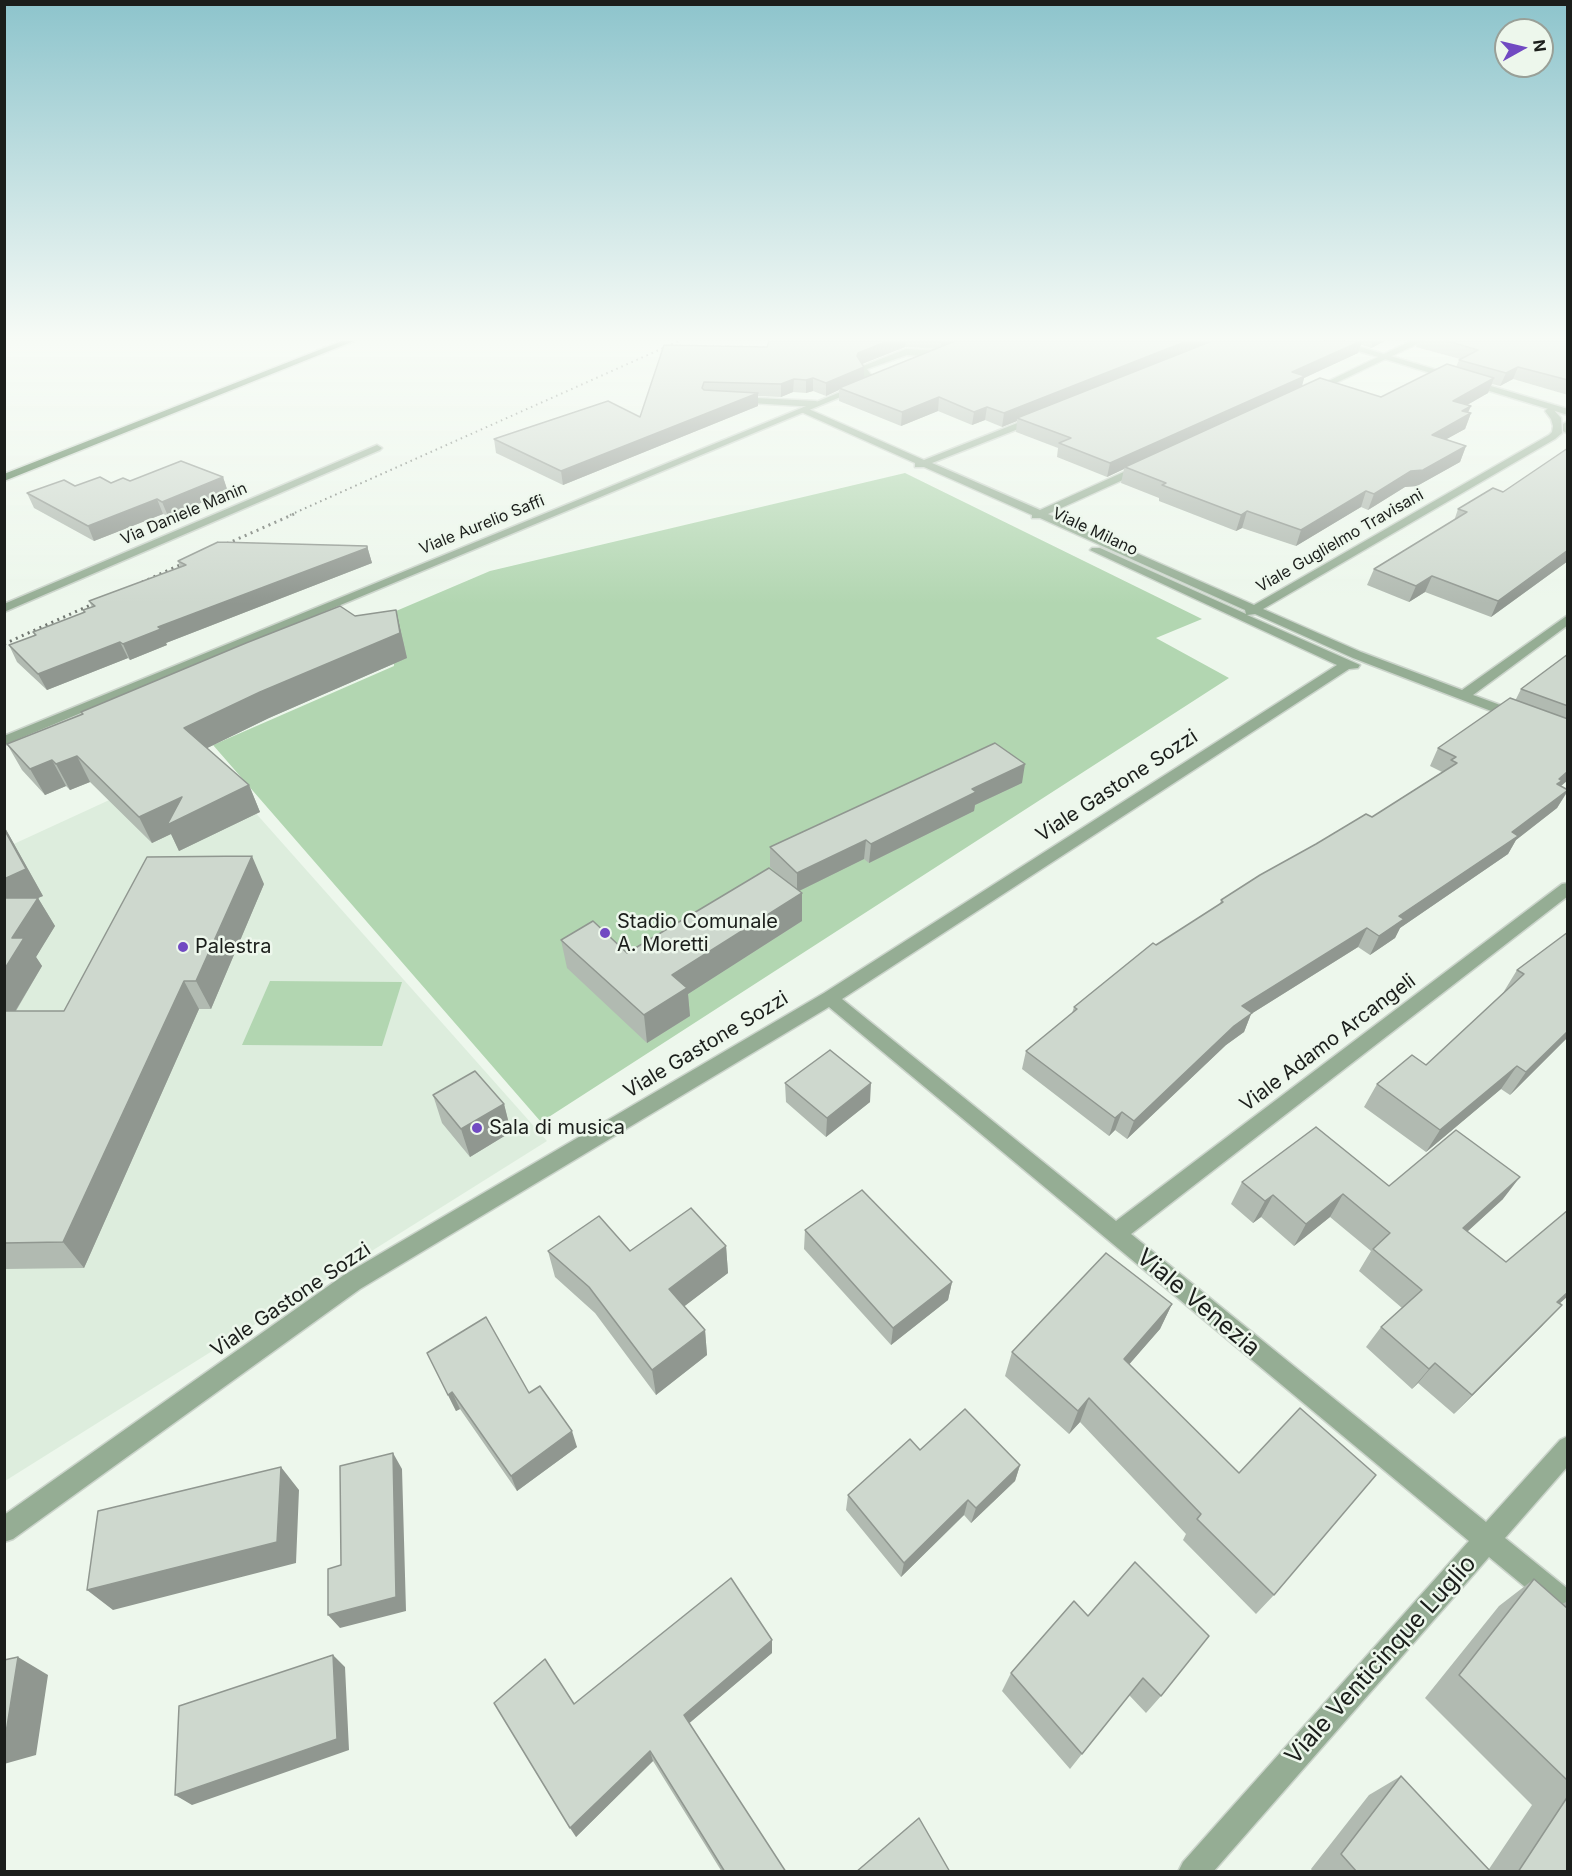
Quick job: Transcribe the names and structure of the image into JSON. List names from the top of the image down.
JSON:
{
  "streets": {
    "street": [
      "Via Daniele Manin",
      "Viale Aurelio Saffi",
      "Viale Milano",
      "Viale Guglielmo Travisani",
      "Viale Gastone Sozzi",
      "Viale Adamo Arcangeli",
      "Viale Venezia",
      "Viale Venticinque Luglio"
    ]
  },
  "crossings": [
    ["Viale Milano", "Viale Guglielmo Travisani"],
    ["Viale Milano", "Viale Gastone Sozzi"],
    ["Viale Gastone Sozzi", "Viale Venezia"],
    ["Viale Adamo Arcangeli", "Viale Venezia"],
    ["Viale Venezia", "Viale Venticinque Luglio"]
  ],
  "places": ["Stadio Comunale A. Moretti", "Palestra", "Sala di musica"],
  "north": "right"
}
